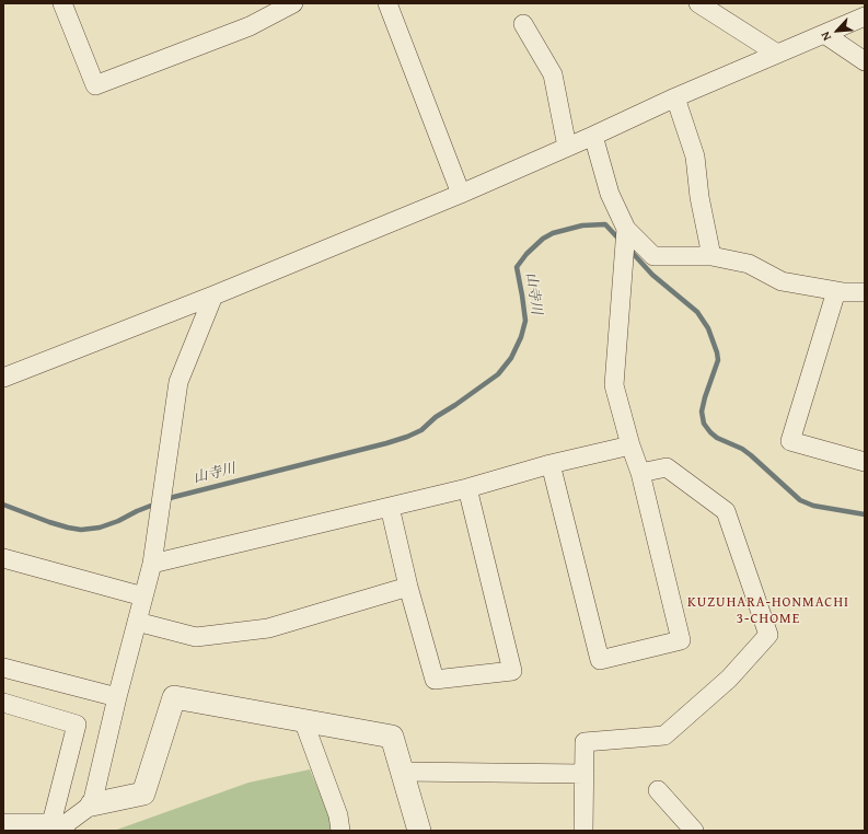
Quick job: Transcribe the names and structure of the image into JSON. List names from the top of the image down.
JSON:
{
  "districts": ["KUZUHARA-HONMACHI 3-CHOME"],
  "water": ["山寺川"],
  "north": "bottom left"
}
